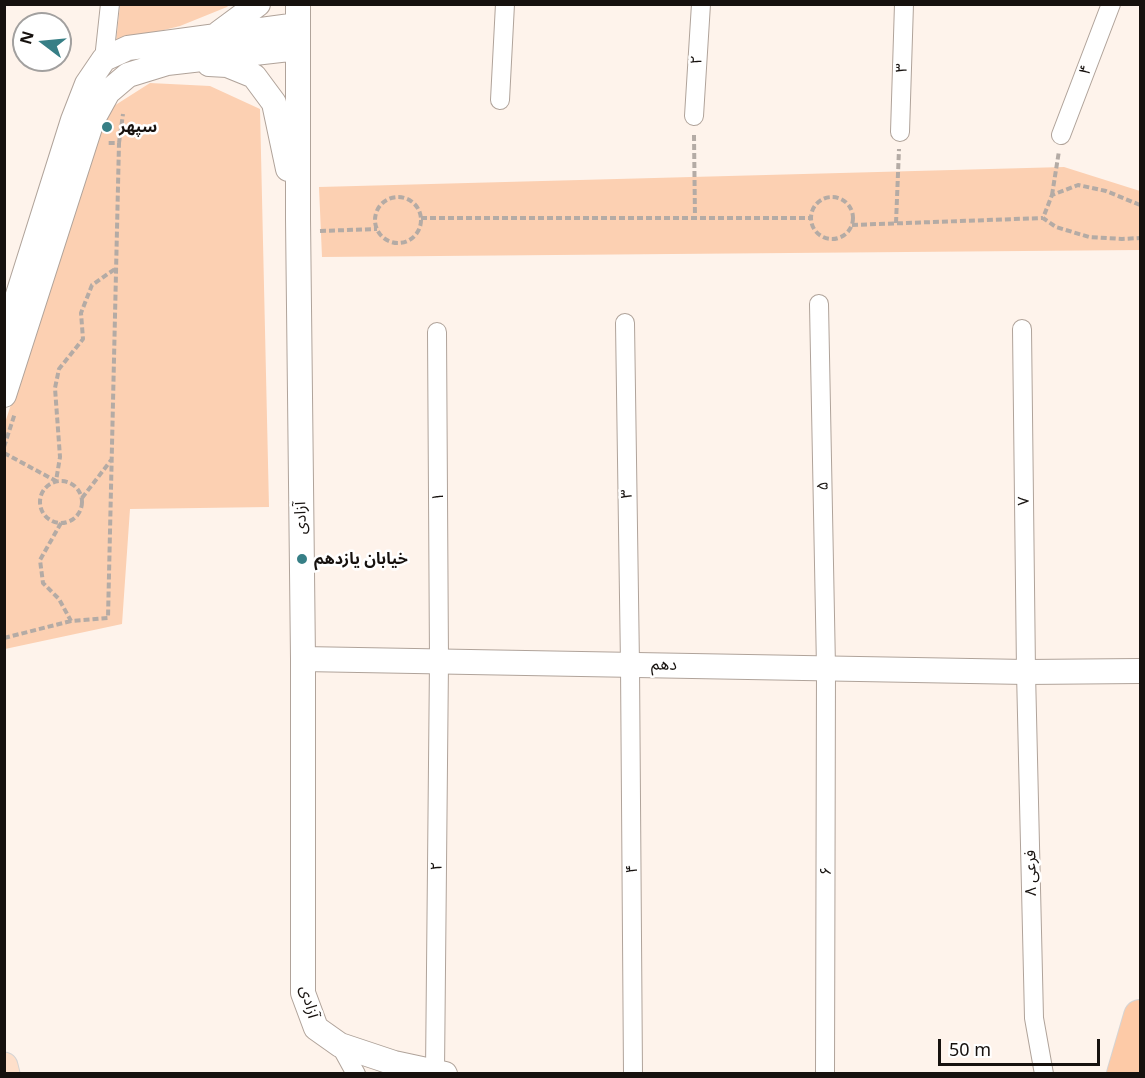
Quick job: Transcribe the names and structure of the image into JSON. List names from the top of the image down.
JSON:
{
  "streets": {
    "street": [
      "۲",
      "۳",
      "۴",
      "۵",
      "۱",
      "۷",
      "آزادی",
      "دهم",
      "۶",
      "فرعی ۸"
    ]
  },
  "crossings": [
    ["۲", "۱"],
    ["۲", "دهم"],
    ["۳", "۴"],
    ["۳", "دهم"],
    ["۴", "دهم"],
    ["۵", "دهم"],
    ["۵", "۶"],
    ["۱", "دهم"],
    ["۷", "دهم"],
    ["۷", "فرعی ۸"],
    ["آزادی", "دهم"],
    ["دهم", "۶"],
    ["دهم", "فرعی ۸"]
  ],
  "places": ["سپهر", "خیابان یازدهم"],
  "scale_bar": "50 m",
  "north": "left"
}
